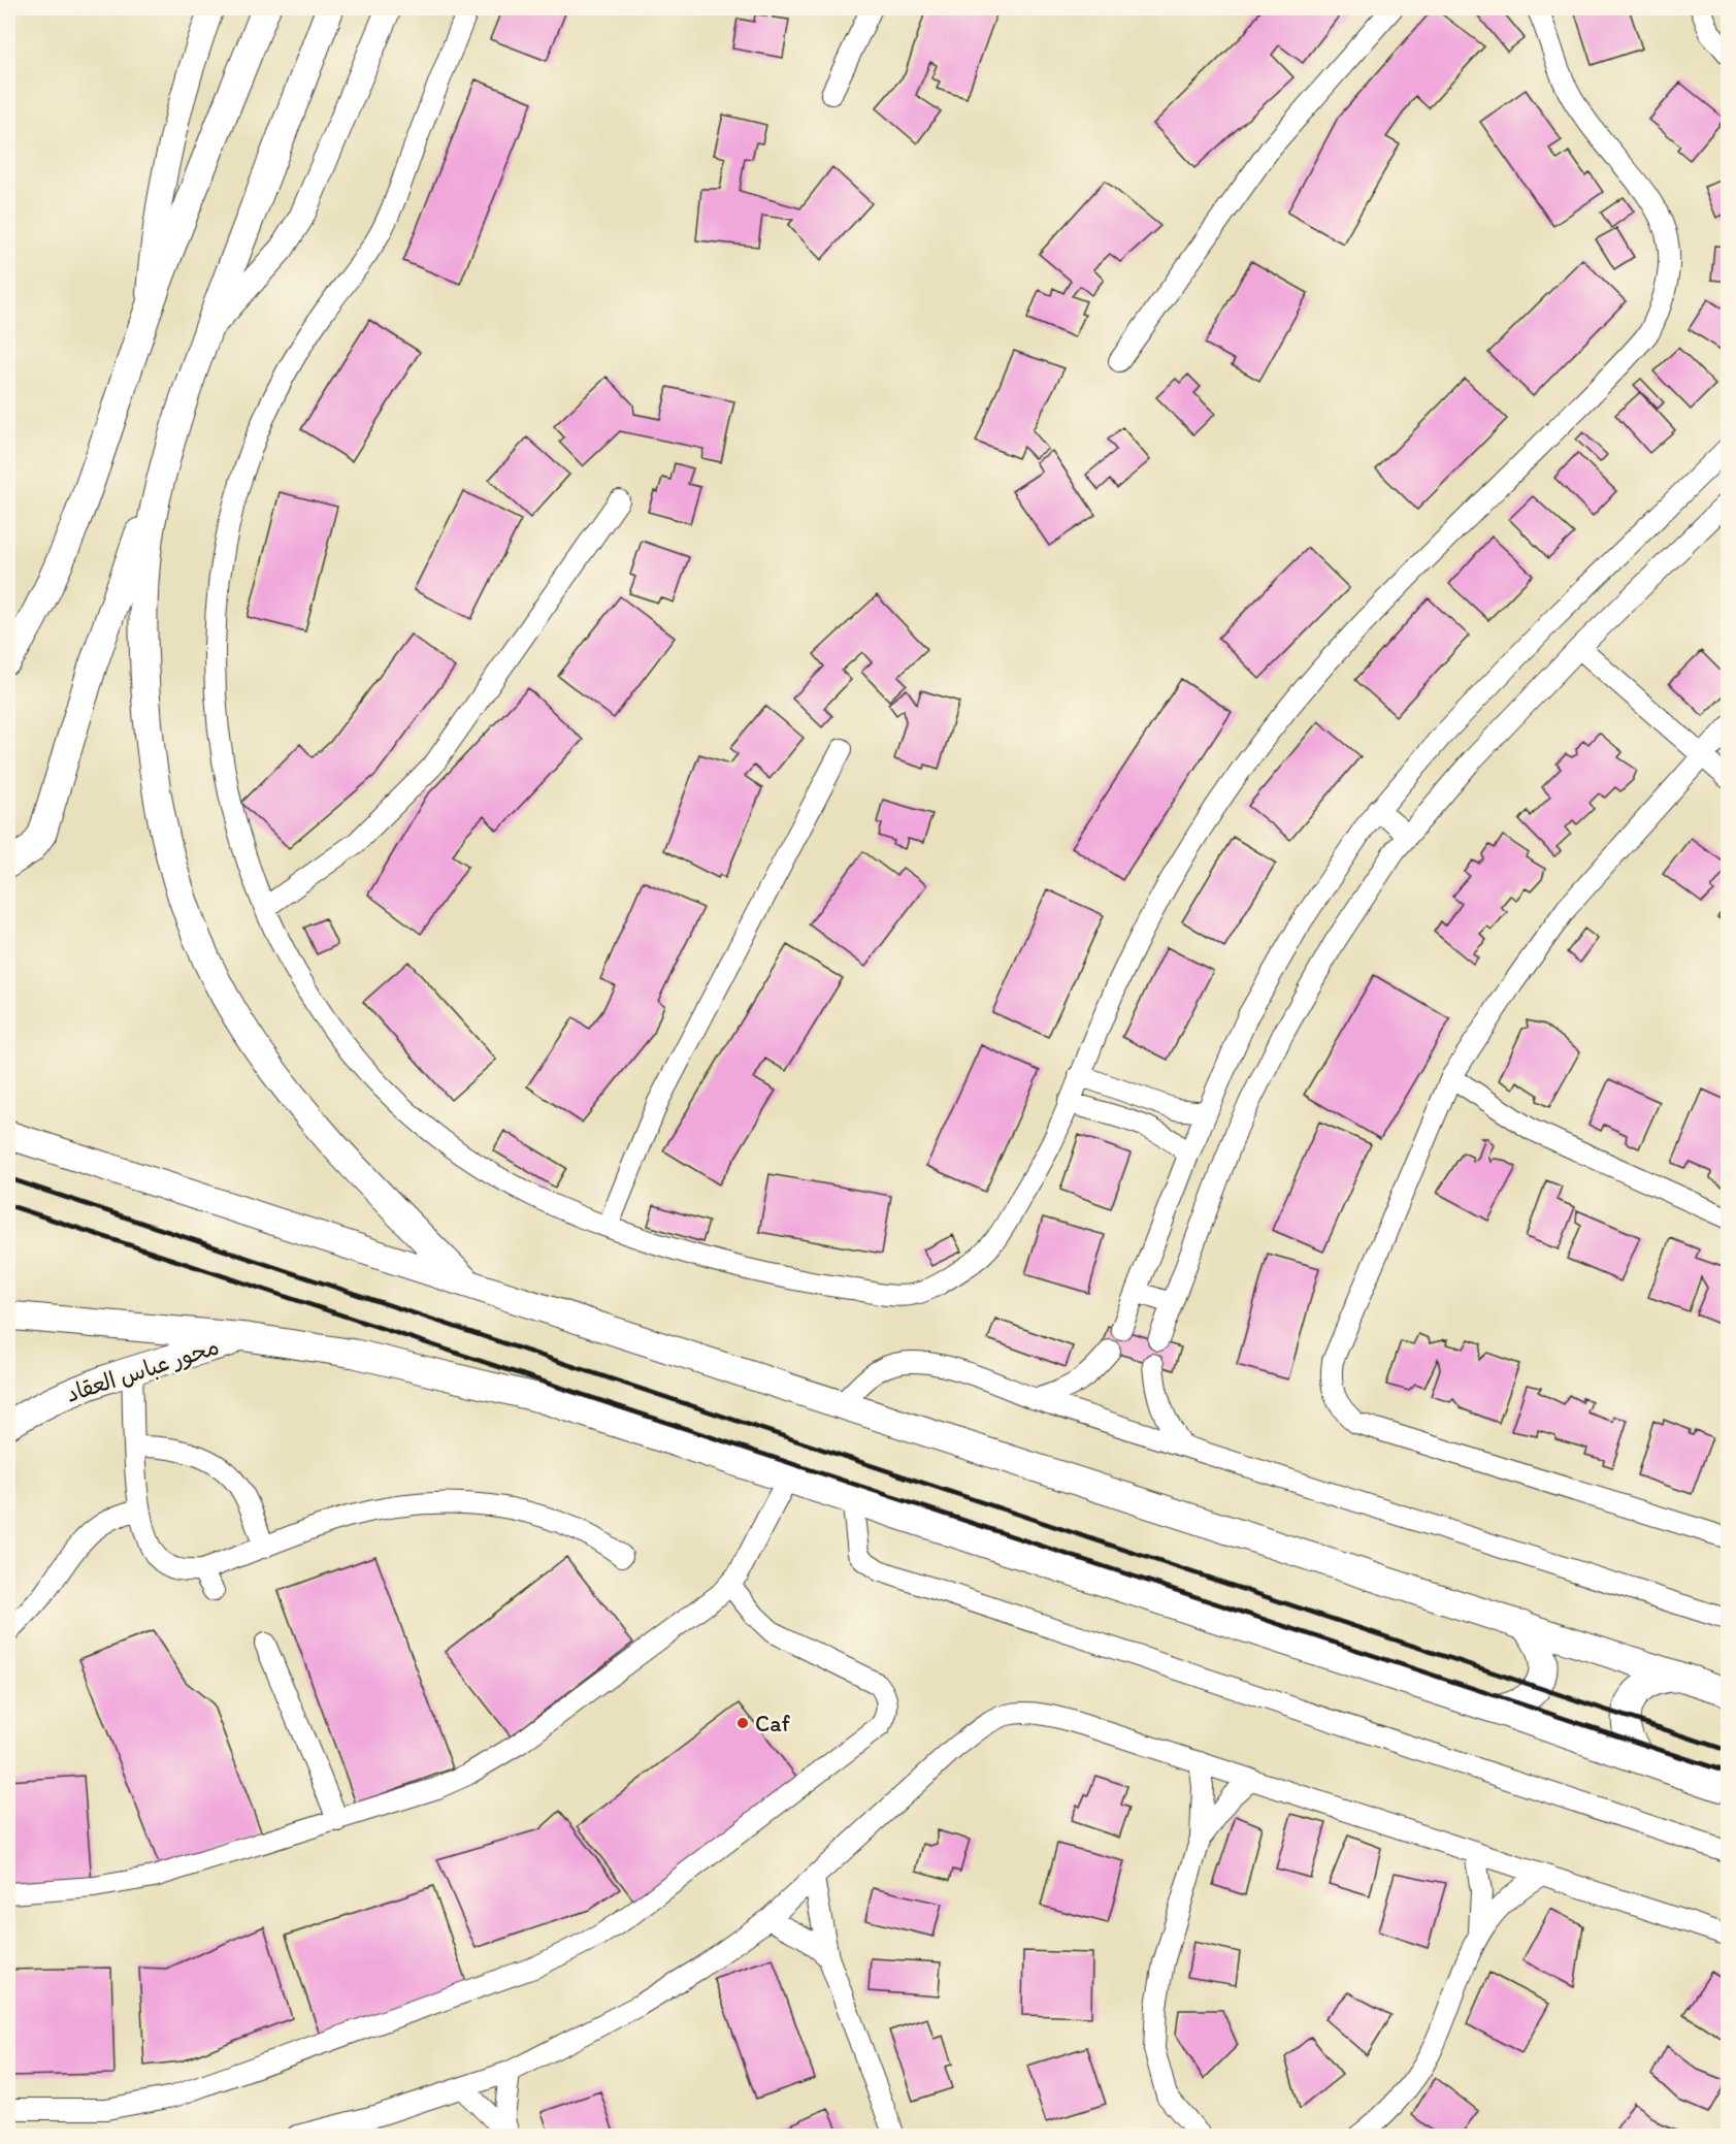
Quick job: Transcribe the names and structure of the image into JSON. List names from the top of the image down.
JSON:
{
  "streets": {
    "main road": ["محور عباس العقاد"]
  },
  "places": ["Caf"]
}
